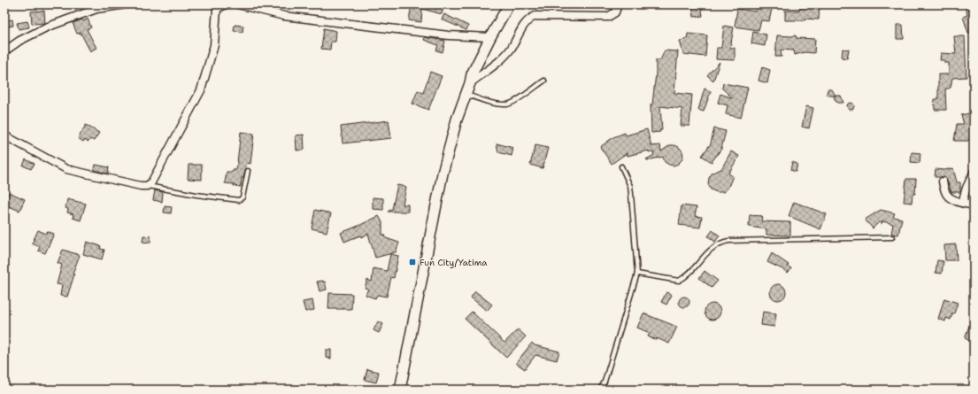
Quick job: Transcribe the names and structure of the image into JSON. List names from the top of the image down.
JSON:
{
  "places": {
    "transit": ["Fun City/Yatima"]
  }
}
